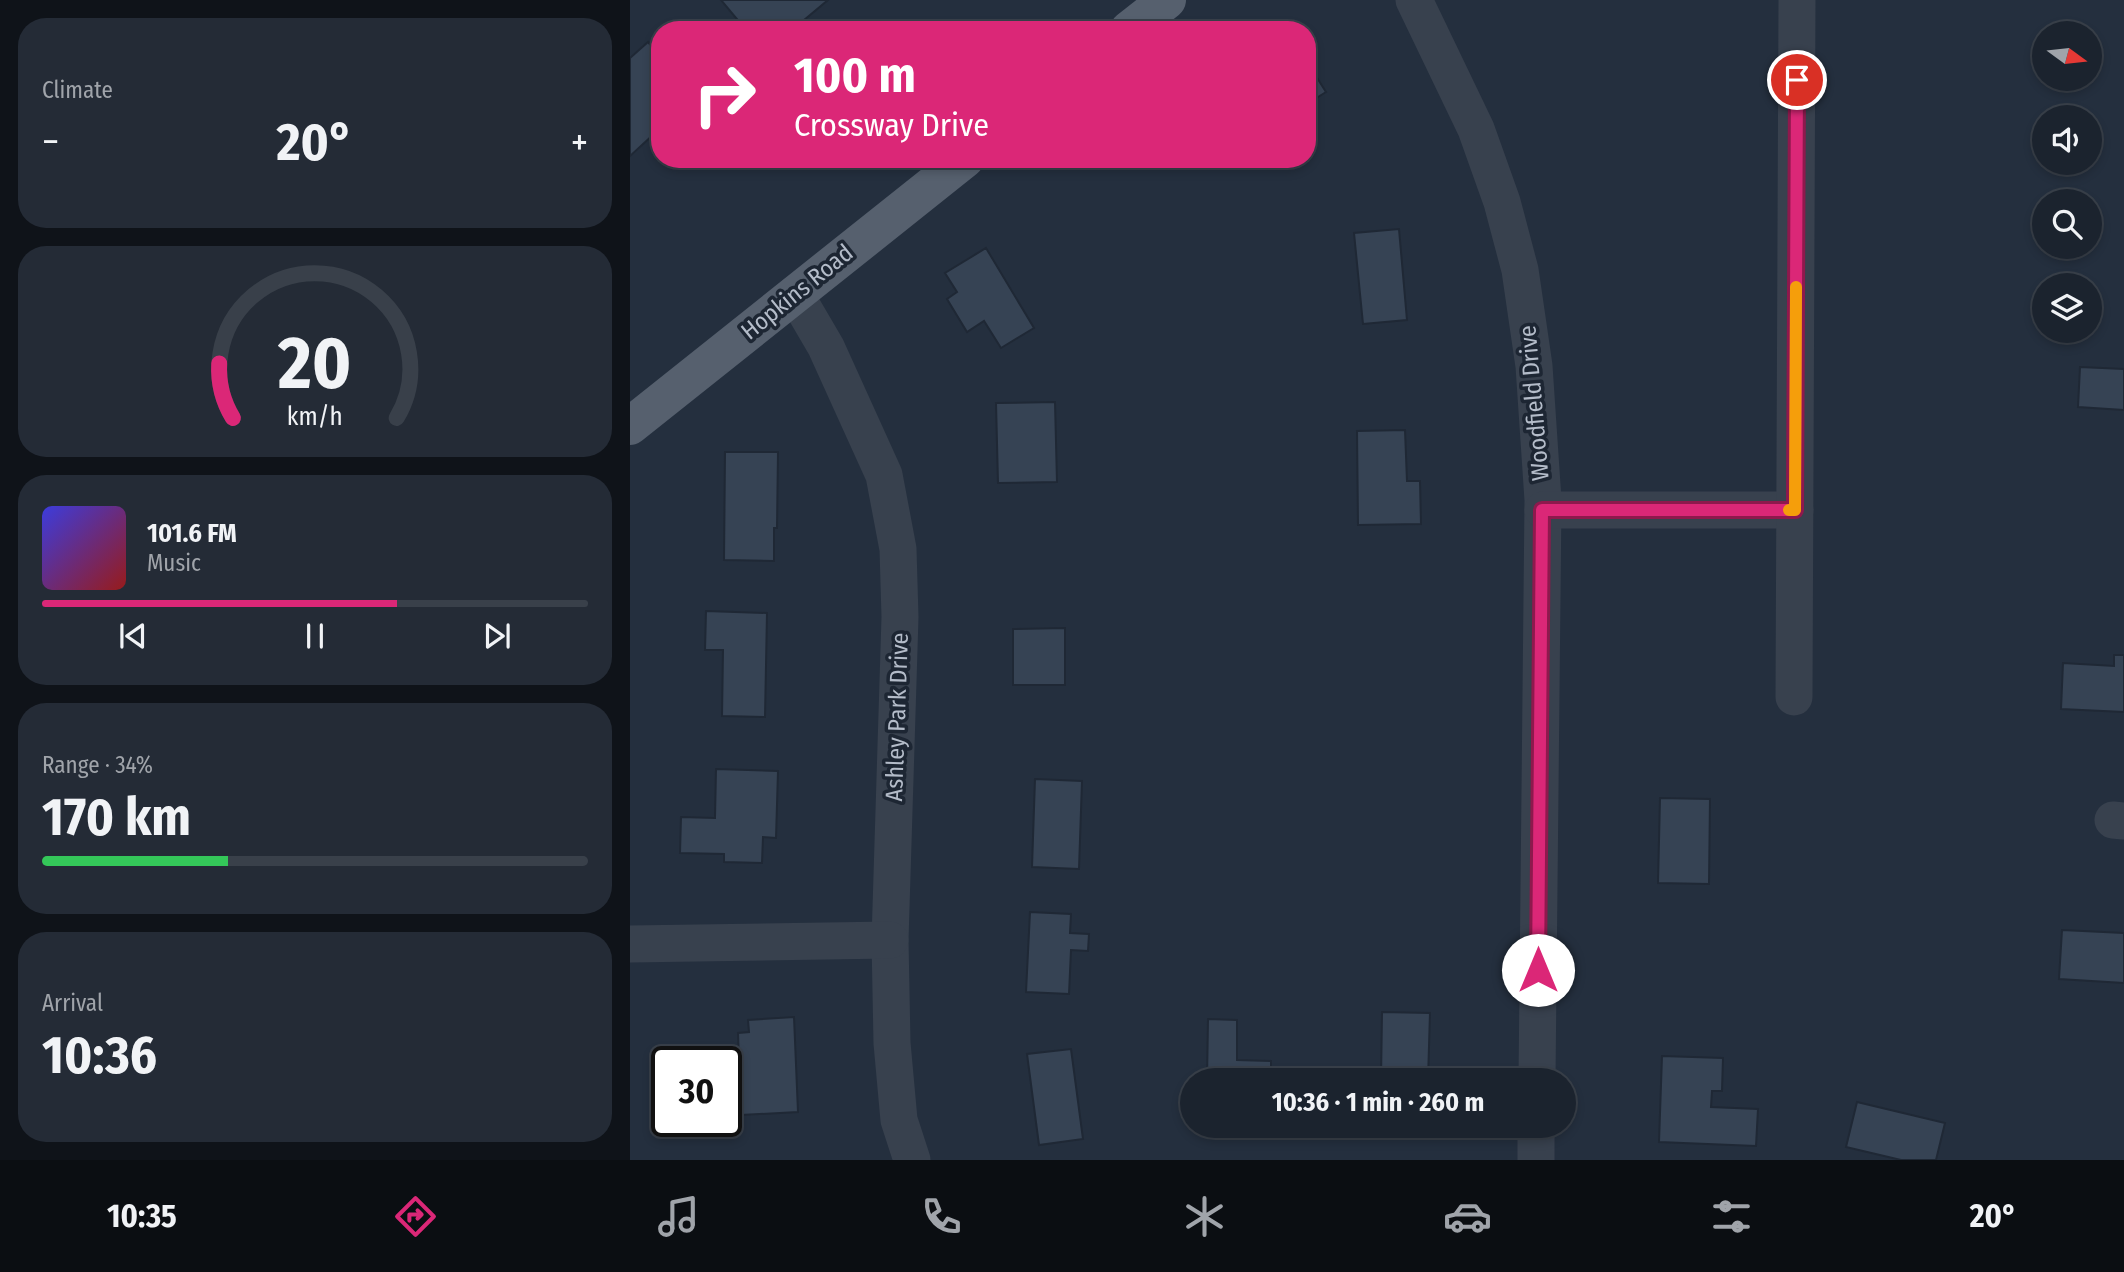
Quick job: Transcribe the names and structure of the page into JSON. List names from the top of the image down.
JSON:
{
  "streets": {
    "main road": ["Hopkins Road"],
    "street": ["Woodfield Drive", "Ashley Park Drive"]
  },
  "crossings": [
    ["Hopkins Road", "Ashley Park Drive"]
  ],
  "north": "right",
  "page": {
    "tile": [
      "Climate",
      ["Range · 34%", "170 km"],
      ["Arrival", "10:36"]
    ],
    "turn": ["100 m", "Crossway Drive"],
    "heat": ["−", "20°", "+"],
    "song": ["101.6 FM", "Music"],
    "limit": "30",
    "trip": "10:36 · 1 min · 260 m",
    "tabs": ["10:35", "20°"],
    "gauge": ["20", "km/h"]
  }
}
